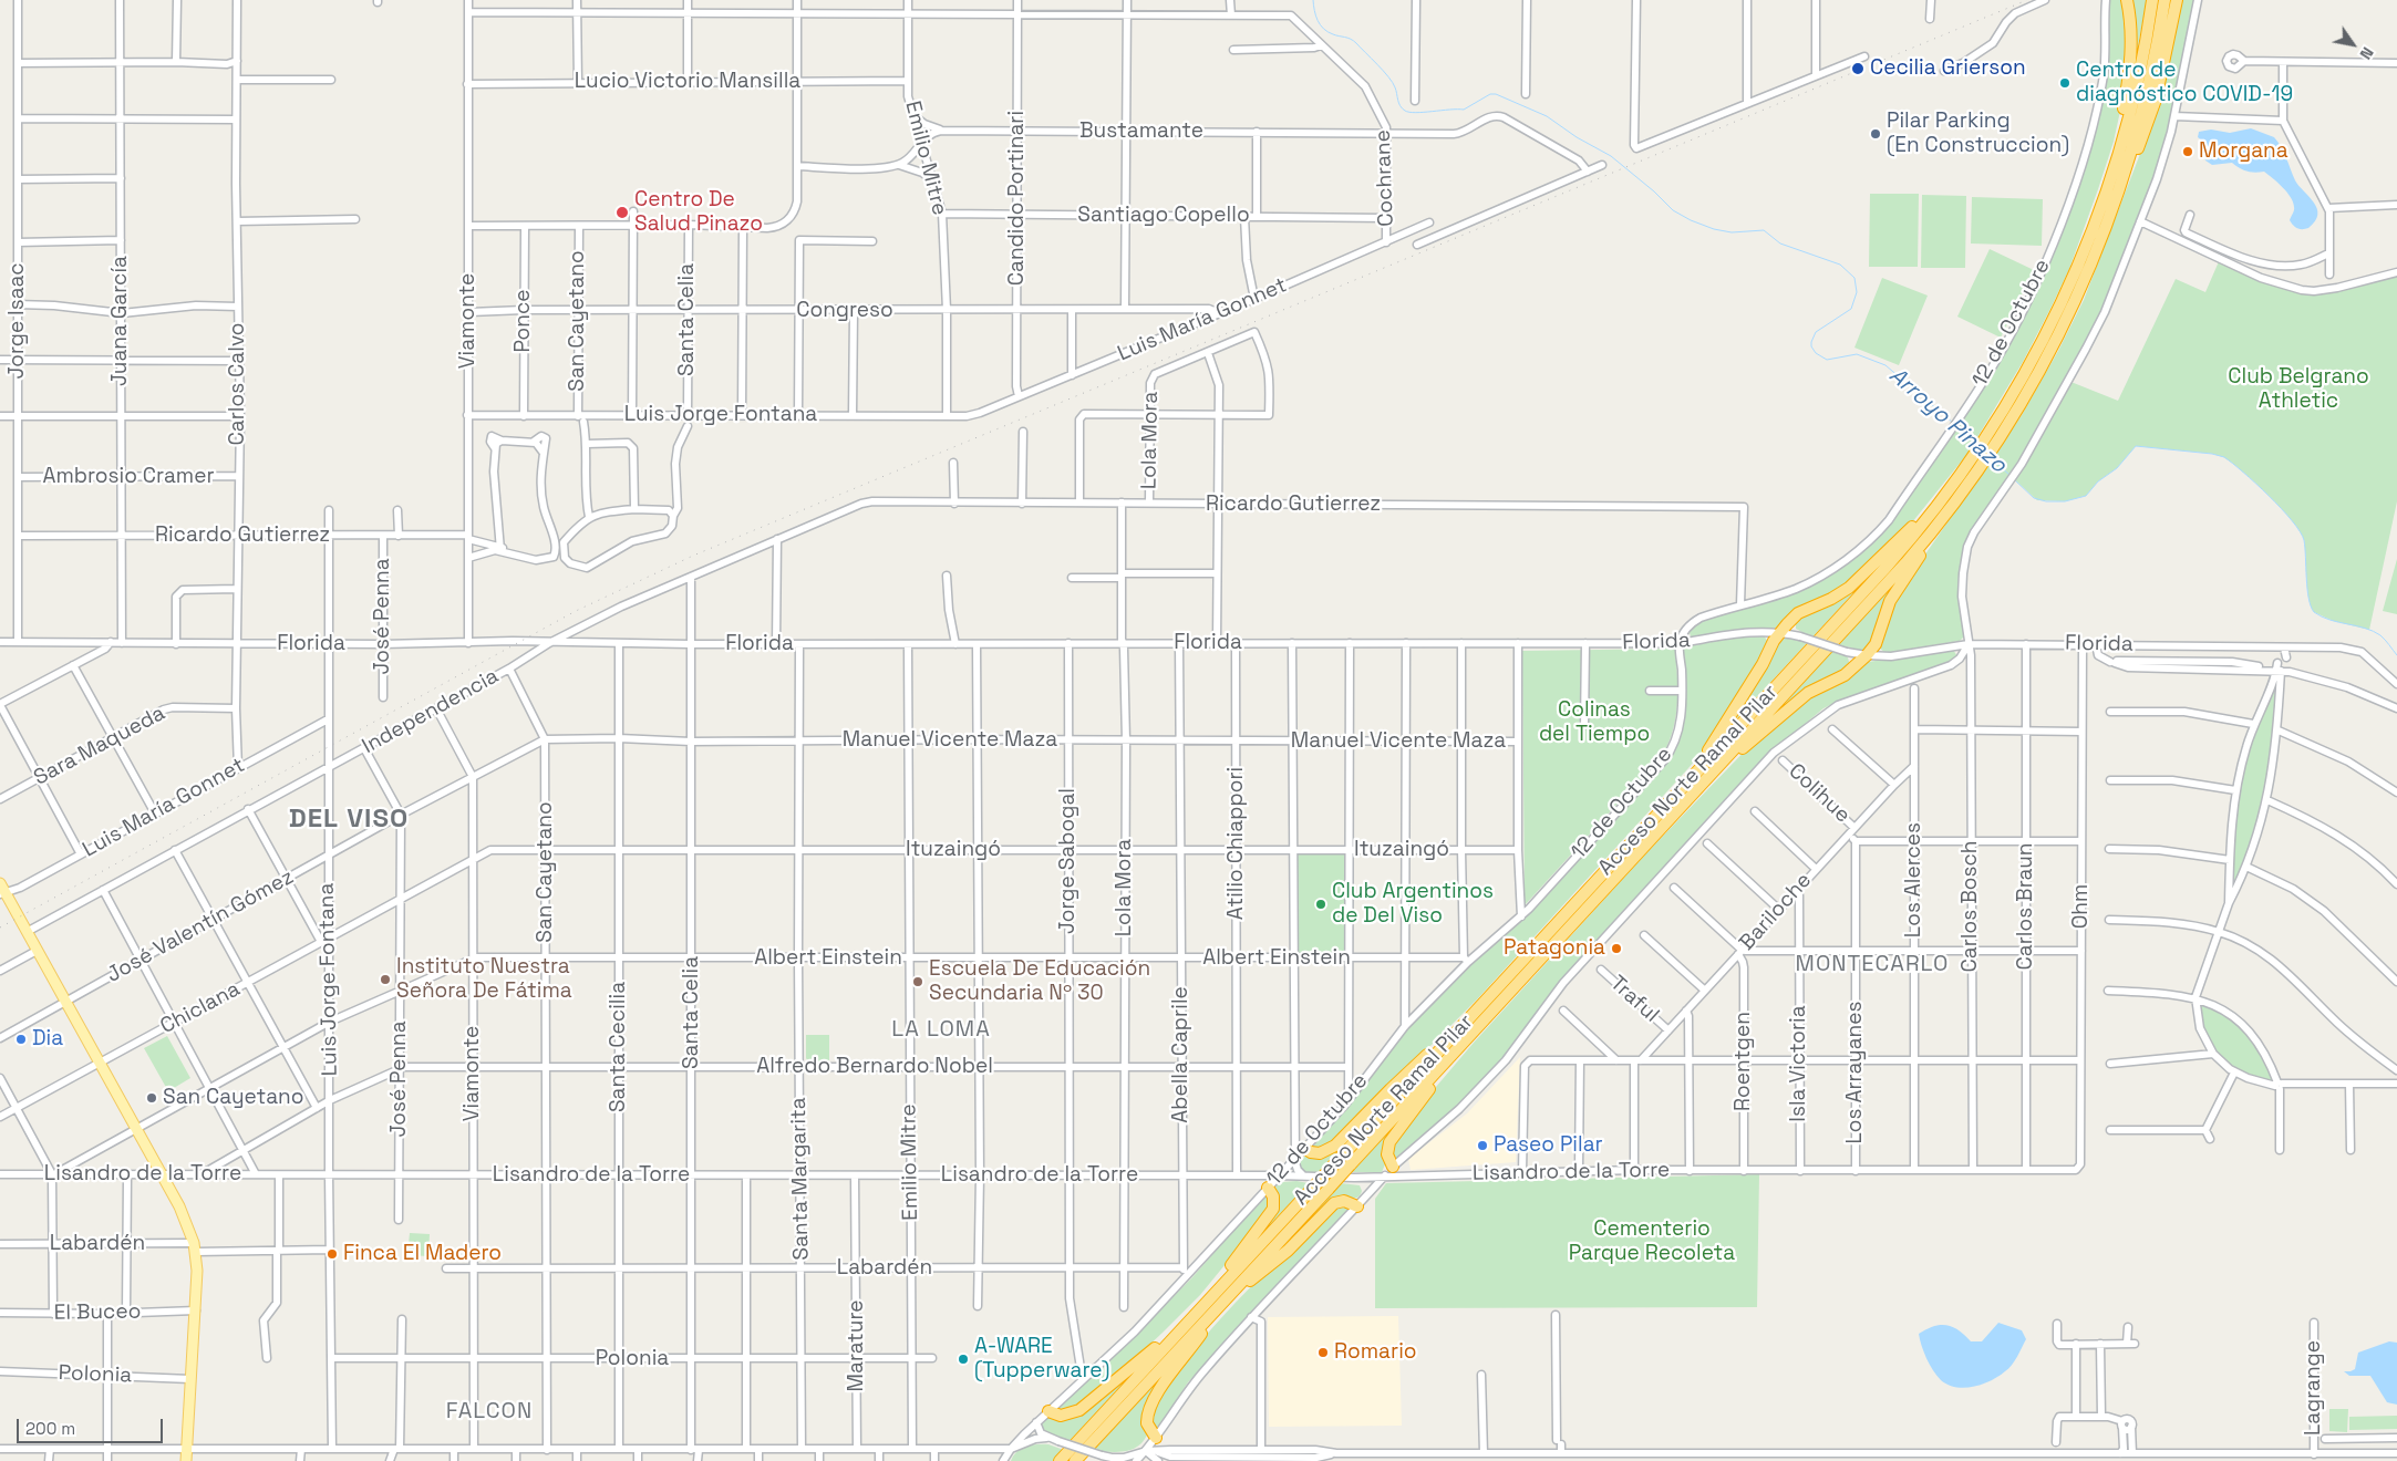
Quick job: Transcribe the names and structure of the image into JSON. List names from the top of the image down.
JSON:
{
  "streets": {
    "highway": ["Acceso Norte Ramal Pilar"],
    "street": [
      "Lucio Victorio Mansilla",
      "Bustamante",
      "Emilio Mitre",
      "Cochrane",
      "Candido Portinari",
      "Santiago Copello",
      "Congreso",
      "Santa Celia",
      "Luis María Gonnet",
      "Jorge Isaac",
      "Juana García",
      "Viamonte",
      "Ponce",
      "San Cayetano",
      "12 de Octubre",
      "Carlos Calvo",
      "Luis Jorge Fontana",
      "Lola Mora",
      "Ambrosio Cramer",
      "Ricardo Gutierrez",
      "José Penna",
      "Florida",
      "Independencia",
      "Manuel Vicente Maza",
      "Sara Maqueda",
      "Colihue",
      "Atilio Chiappori",
      "Ituzaingó",
      "Jorge Sabogal",
      "Los Alerces",
      "Carlos Bosch",
      "Carlos Braun",
      "Ohm",
      "Bariloche",
      "José Valentín Gómez",
      "Albert Einstein",
      "Traful",
      "Chiclana",
      "Santa Cecilia",
      "Abella Caprile",
      "Roentgen",
      "Isla Victoria",
      "Alfredo Bernardo Nobel",
      "Los Arrayanes",
      "Lisandro de la Torre",
      "Santa Margarita",
      "Labardén",
      "El Buceo",
      "Marature",
      "Polonia",
      "Lagrange"
    ]
  },
  "crossings": [
    ["Lucio Victorio Mansilla", "Emilio Mitre"],
    ["Lucio Victorio Mansilla", "Viamonte"],
    ["Bustamante", "Cochrane"],
    ["Bustamante", "Candido Portinari"],
    ["Emilio Mitre", "Santiago Copello"],
    ["Emilio Mitre", "Congreso"],
    ["Emilio Mitre", "Luis Jorge Fontana"],
    ["Emilio Mitre", "Florida"],
    ["Emilio Mitre", "Manuel Vicente Maza"],
    ["Emilio Mitre", "Ituzaingó"],
    ["Emilio Mitre", "Albert Einstein"],
    ["Emilio Mitre", "Alfredo Bernardo Nobel"],
    ["Emilio Mitre", "Lisandro de la Torre"],
    ["Emilio Mitre", "Labardén"],
    ["Emilio Mitre", "Polonia"],
    ["Cochrane", "Santiago Copello"],
    ["Cochrane", "Luis María Gonnet"],
    ["Candido Portinari", "Santiago Copello"],
    ["Candido Portinari", "Congreso"],
    ["Candido Portinari", "Luis María Gonnet"],
    ["Congreso", "Santa Celia"],
    ["Congreso", "Luis María Gonnet"],
    ["Congreso", "Viamonte"],
    ["Congreso", "Ponce"],
    ["Congreso", "San Cayetano"],
    ["Santa Celia", "Luis Jorge Fontana"],
    ["Santa Celia", "Florida"],
    ["Santa Celia", "Independencia"],
    ["Santa Celia", "Manuel Vicente Maza"],
    ["Santa Celia", "Ituzaingó"],
    ["Santa Celia", "Albert Einstein"],
    ["Santa Celia", "Alfredo Bernardo Nobel"],
    ["Santa Celia", "Lisandro de la Torre"],
    ["Santa Celia", "Labardén"],
    ["Santa Celia", "Polonia"],
    ["Luis María Gonnet", "Carlos Calvo"],
    ["Luis María Gonnet", "Luis Jorge Fontana"],
    ["Jorge Isaac", "Ambrosio Cramer"],
    ["Jorge Isaac", "Ricardo Gutierrez"],
    ["Jorge Isaac", "Florida"],
    ["Juana García", "Ambrosio Cramer"],
    ["Juana García", "Ricardo Gutierrez"],
    ["Juana García", "Florida"],
    ["Viamonte", "Luis Jorge Fontana"],
    ["Viamonte", "Ricardo Gutierrez"],
    ["Viamonte", "Florida"],
    ["Viamonte", "Independencia"],
    ["Viamonte", "Manuel Vicente Maza"],
    ["Viamonte", "Ituzaingó"],
    ["Viamonte", "Albert Einstein"],
    ["Viamonte", "Alfredo Bernardo Nobel"],
    ["Viamonte", "Lisandro de la Torre"],
    ["Viamonte", "Labardén"],
    ["Viamonte", "Polonia"],
    ["Ponce", "Luis Jorge Fontana"],
    ["San Cayetano", "Luis Jorge Fontana"],
    ["San Cayetano", "Independencia"],
    ["San Cayetano", "Manuel Vicente Maza"],
    ["San Cayetano", "Ituzaingó"],
    ["San Cayetano", "Albert Einstein"],
    ["San Cayetano", "Alfredo Bernardo Nobel"],
    ["San Cayetano", "Lisandro de la Torre"],
    ["San Cayetano", "Labardén"],
    ["San Cayetano", "Polonia"],
    ["12 de Octubre", "Ricardo Gutierrez"],
    ["12 de Octubre", "Florida"],
    ["12 de Octubre", "Jorge Sabogal"],
    ["12 de Octubre", "Albert Einstein"],
    ["12 de Octubre", "Lisandro de la Torre"],
    ["Carlos Calvo", "Ambrosio Cramer"],
    ["Carlos Calvo", "Ricardo Gutierrez"],
    ["Carlos Calvo", "Florida"],
    ["Carlos Calvo", "Sara Maqueda"],
    ["Luis Jorge Fontana", "Ricardo Gutierrez"],
    ["Luis Jorge Fontana", "Florida"],
    ["Luis Jorge Fontana", "Independencia"],
    ["Luis Jorge Fontana", "José Valentín Gómez"],
    ["Luis Jorge Fontana", "Albert Einstein"],
    ["Luis Jorge Fontana", "Chiclana"],
    ["Luis Jorge Fontana", "Lisandro de la Torre"],
    ["Luis Jorge Fontana", "Labardén"],
    ["Luis Jorge Fontana", "Polonia"],
    ["Lola Mora", "Ricardo Gutierrez"],
    ["Lola Mora", "Florida"],
    ["Lola Mora", "Manuel Vicente Maza"],
    ["Lola Mora", "Ituzaingó"],
    ["Lola Mora", "Albert Einstein"],
    ["Lola Mora", "Alfredo Bernardo Nobel"],
    ["Lola Mora", "Lisandro de la Torre"],
    ["Lola Mora", "Labardén"],
    ["Ricardo Gutierrez", "José Penna"],
    ["Ricardo Gutierrez", "Independencia"],
    ["José Penna", "Florida"],
    ["José Penna", "Independencia"],
    ["José Penna", "Manuel Vicente Maza"],
    ["José Penna", "Ituzaingó"],
    ["José Penna", "José Valentín Gómez"],
    ["José Penna", "Albert Einstein"],
    ["José Penna", "Chiclana"],
    ["José Penna", "Alfredo Bernardo Nobel"],
    ["José Penna", "Lisandro de la Torre"],
    ["Florida", "Independencia"],
    ["Florida", "Atilio Chiappori"],
    ["Florida", "Jorge Sabogal"],
    ["Florida", "Carlos Bosch"],
    ["Florida", "Carlos Braun"],
    ["Florida", "Ohm"],
    ["Florida", "Santa Cecilia"],
    ["Florida", "Abella Caprile"],
    ["Florida", "Santa Margarita"],
    ["Manuel Vicente Maza", "Atilio Chiappori"],
    ["Manuel Vicente Maza", "Jorge Sabogal"],
    ["Manuel Vicente Maza", "José Valentín Gómez"],
    ["Manuel Vicente Maza", "Santa Cecilia"],
    ["Manuel Vicente Maza", "Abella Caprile"],
    ["Manuel Vicente Maza", "Santa Margarita"],
    ["Colihue", "Bariloche"],
    ["Atilio Chiappori", "Ituzaingó"],
    ["Atilio Chiappori", "Albert Einstein"],
    ["Atilio Chiappori", "Alfredo Bernardo Nobel"],
    ["Atilio Chiappori", "Lisandro de la Torre"],
    ["Ituzaingó", "Jorge Sabogal"],
    ["Ituzaingó", "Chiclana"],
    ["Ituzaingó", "Santa Cecilia"],
    ["Ituzaingó", "Abella Caprile"],
    ["Ituzaingó", "Santa Margarita"],
    ["Jorge Sabogal", "Albert Einstein"],
    ["Jorge Sabogal", "Alfredo Bernardo Nobel"],
    ["Jorge Sabogal", "Lisandro de la Torre"],
    ["Jorge Sabogal", "Labardén"],
    ["Los Alerces", "Bariloche"],
    ["Los Alerces", "Lisandro de la Torre"],
    ["Carlos Bosch", "Lisandro de la Torre"],
    ["Carlos Braun", "Lisandro de la Torre"],
    ["Ohm", "Lisandro de la Torre"],
    ["Bariloche", "Traful"],
    ["Bariloche", "Roentgen"],
    ["Bariloche", "Isla Victoria"],
    ["Albert Einstein", "Santa Cecilia"],
    ["Albert Einstein", "Abella Caprile"],
    ["Albert Einstein", "Lisandro de la Torre"],
    ["Albert Einstein", "Santa Margarita"],
    ["Santa Cecilia", "Alfredo Bernardo Nobel"],
    ["Santa Cecilia", "Lisandro de la Torre"],
    ["Santa Cecilia", "Labardén"],
    ["Santa Cecilia", "Polonia"],
    ["Abella Caprile", "Alfredo Bernardo Nobel"],
    ["Abella Caprile", "Lisandro de la Torre"],
    ["Abella Caprile", "Labardén"],
    ["Roentgen", "Lisandro de la Torre"],
    ["Isla Victoria", "Lisandro de la Torre"],
    ["Alfredo Bernardo Nobel", "Santa Margarita"],
    ["Los Arrayanes", "Lisandro de la Torre"],
    ["Lisandro de la Torre", "Santa Margarita"],
    ["Lisandro de la Torre", "Marature"],
    ["Santa Margarita", "Labardén"],
    ["Santa Margarita", "Polonia"],
    ["Labardén", "Marature"],
    ["Marature", "Polonia"]
  ],
  "districts": [
    "DEL VISO",
    "MONTECARLO",
    "LA LOMA",
    "FALCON"
  ],
  "water": ["Arroyo Pinazo"],
  "parks": ["Club Belgrano Athletic", "Colinas del Tiempo", "Cementerio Parque Recoleta"],
  "places": [
    "Cecilia Grierson",
    "Centro de diagnóstico COVID-19",
    "Pilar Parking (En Construccion)",
    "Morgana",
    "Centro De Salud Pinazo",
    "Club Argentinos de Del Viso",
    "Patagonia",
    "Instituto Nuestra Señora De Fátima",
    "Escuela De Educación Secundaria Nº 30",
    "Dia",
    "San Cayetano",
    "Paseo Pilar",
    "Finca El Madero",
    "Romario",
    "A-WARE (Tupperware)"
  ],
  "scale_bar": "200 m",
  "north": "bottom right"
}
